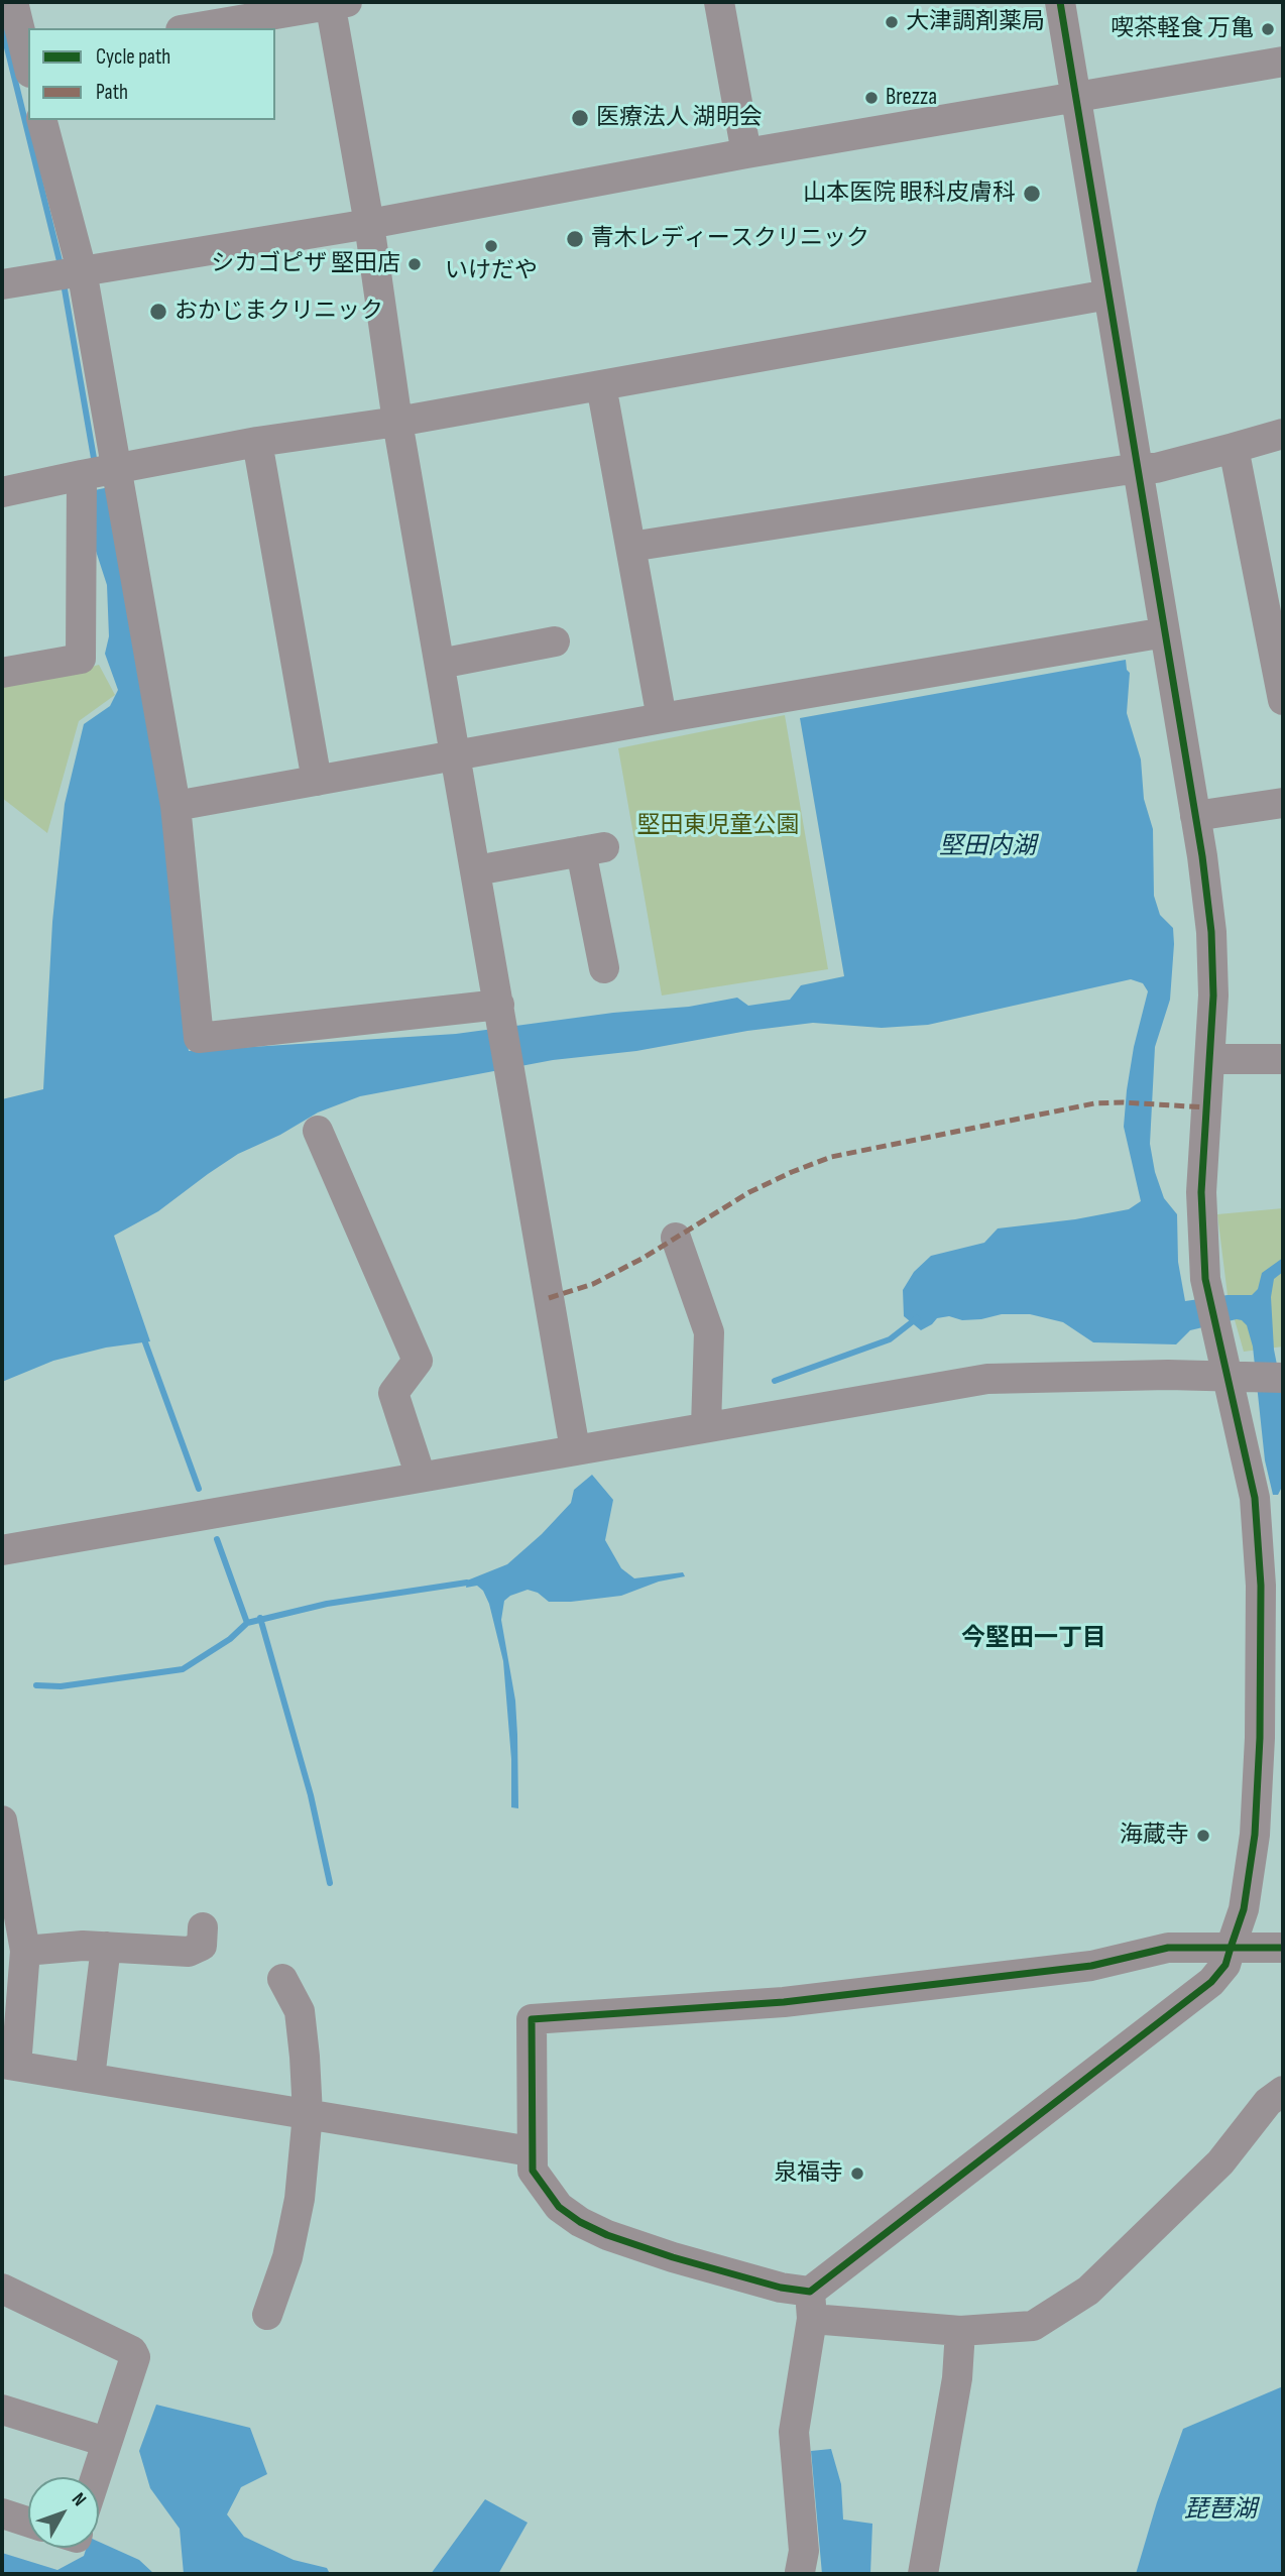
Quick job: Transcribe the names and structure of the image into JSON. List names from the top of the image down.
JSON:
{
  "districts": ["今堅田一丁目"],
  "water": ["堅田内湖", "琵琶湖"],
  "parks": ["堅田東児童公園"],
  "places": [
    "大津調剤薬局",
    "喫茶軽食 万亀",
    "Brezza",
    "医療法人 湖明会",
    "山本医院 眼科皮膚科",
    "青木レディースクリニック",
    "いけだや",
    "シカゴピザ 堅田店",
    "おかじまクリニック",
    "海蔵寺",
    "泉福寺"
  ],
  "legend": ["Cycle path", "Path"],
  "north": "top right"
}
